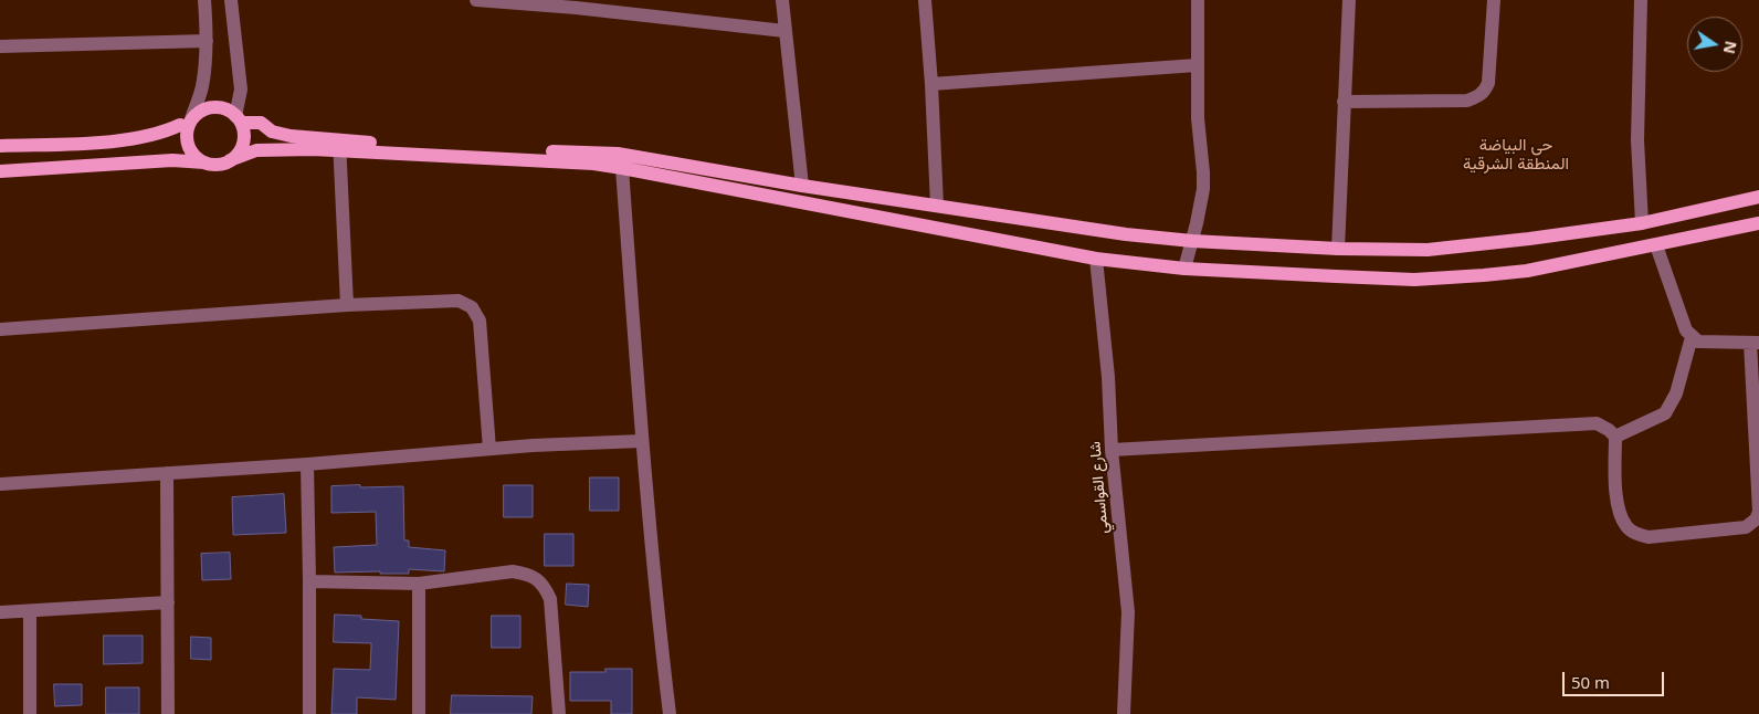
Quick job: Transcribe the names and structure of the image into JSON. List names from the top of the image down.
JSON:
{
  "streets": {
    "street": ["شارع القواسمي"]
  },
  "districts": ["حي البياضة المنطقة الشرقية"],
  "scale_bar": "50 m",
  "north": "right"
}
